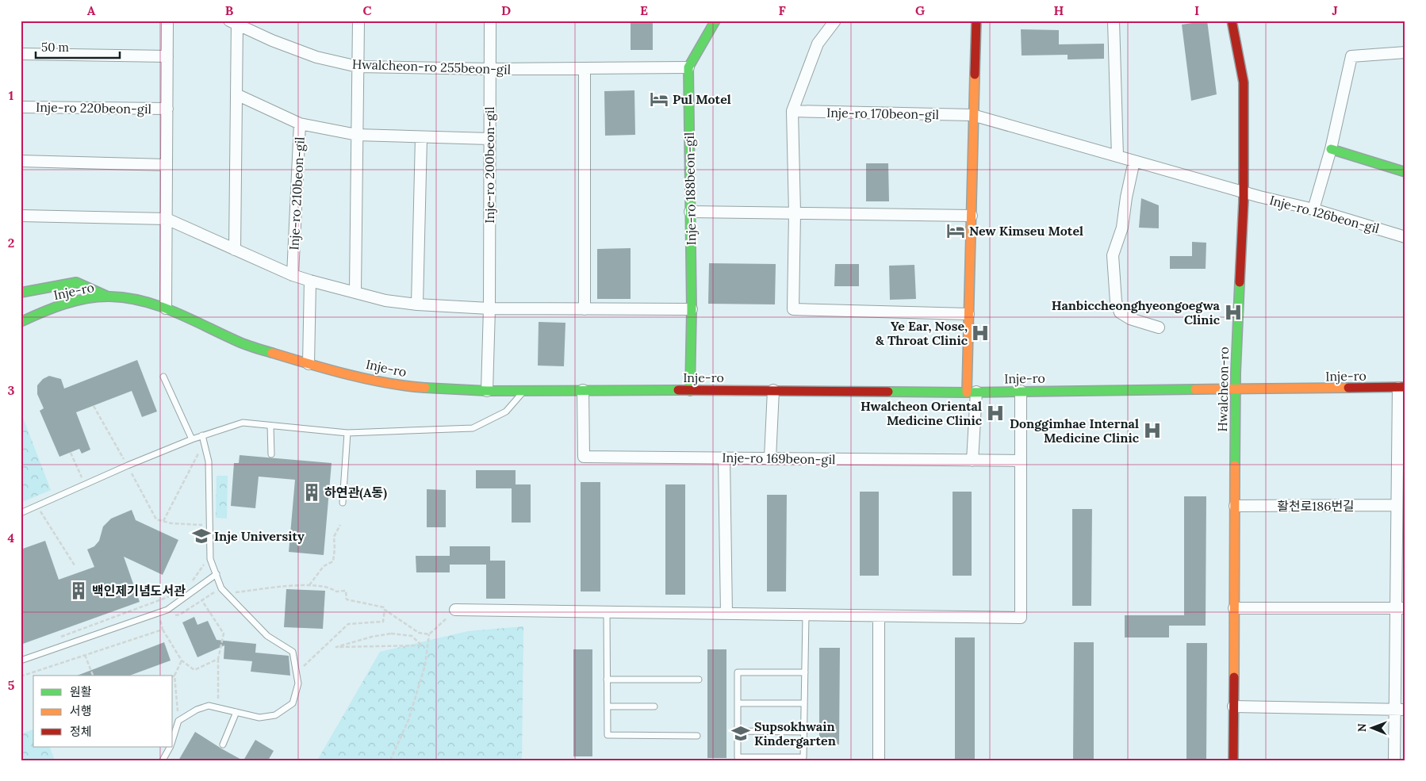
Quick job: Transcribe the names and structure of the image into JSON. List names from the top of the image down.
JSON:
{
  "streets": {
    "street": [
      "Hwalcheon-ro 255beon-gil",
      "Inje-ro 220beon-gil",
      "Inje-ro 170beon-gil",
      "Inje-ro 200beon-gil",
      "Inje-ro 188beon-gil",
      "Inje-ro 210beon-gil",
      "Inje-ro 126beon-gil",
      "Inje-ro",
      "Hwalcheon-ro",
      "Inje-ro 169beon-gil",
      "활천로186번길"
    ]
  },
  "crossings": [
    ["Hwalcheon-ro 255beon-gil", "Inje-ro 200beon-gil"],
    ["Hwalcheon-ro 255beon-gil", "Inje-ro 188beon-gil"],
    ["Inje-ro 220beon-gil", "Inje-ro"],
    ["Inje-ro 170beon-gil", "Inje-ro 126beon-gil"],
    ["Inje-ro 200beon-gil", "Inje-ro 210beon-gil"],
    ["Inje-ro 200beon-gil", "Inje-ro"],
    ["Inje-ro 188beon-gil", "Inje-ro"],
    ["Inje-ro 126beon-gil", "Hwalcheon-ro"],
    ["Inje-ro", "Hwalcheon-ro"],
    ["Inje-ro", "Inje-ro 169beon-gil"],
    ["Hwalcheon-ro", "활천로186번길"]
  ],
  "places": {
    "hotel": ["Pul Motel", "New Kimseu Motel"],
    "hospital": [
      "Hanbiccheonghyeongoegwa Clinic",
      "Ye Ear, Nose, & Throat Clinic",
      "Hwalcheon Oriental Medicine Clinic",
      "Donggimhae Internal Medicine Clinic"
    ],
    "building": ["하연관(A동)", "백인제기념도서관"],
    "school or university": ["Inje University", "Supsokhwain Kindergarten"]
  },
  "legend": ["원활", "서행", "정체"],
  "scale_bar": "50 m",
  "north": "left",
  "grid": {
    "columns": [
      "A",
      "B",
      "C",
      "D",
      "E",
      "F",
      "G",
      "H",
      "I",
      "J"
    ],
    "rows": [
      "1",
      "2",
      "3",
      "4",
      "5"
    ]
  }
}
